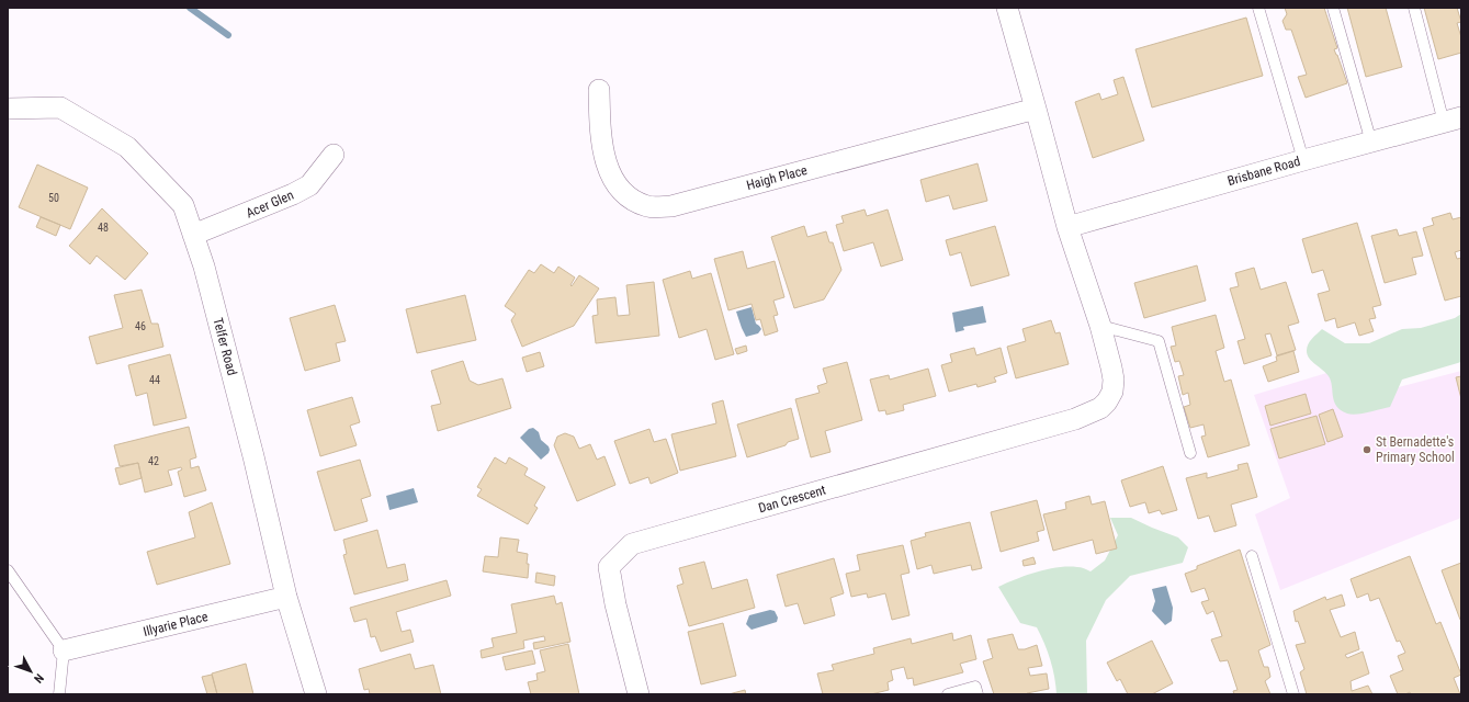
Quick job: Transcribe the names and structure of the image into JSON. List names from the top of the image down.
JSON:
{
  "streets": {
    "street": [
      "Brisbane Road",
      "Haigh Place",
      "Acer Glen",
      "Telfer Road",
      "Dan Crescent",
      "Illyarie Place"
    ]
  },
  "crossings": [
    ["Acer Glen", "Telfer Road"],
    ["Telfer Road", "Illyarie Place"]
  ],
  "places": ["St Bernadette's Primary School"],
  "house_numbers": [
    "50",
    "48",
    "46",
    "44",
    "42"
  ],
  "north": "bottom right"
}
